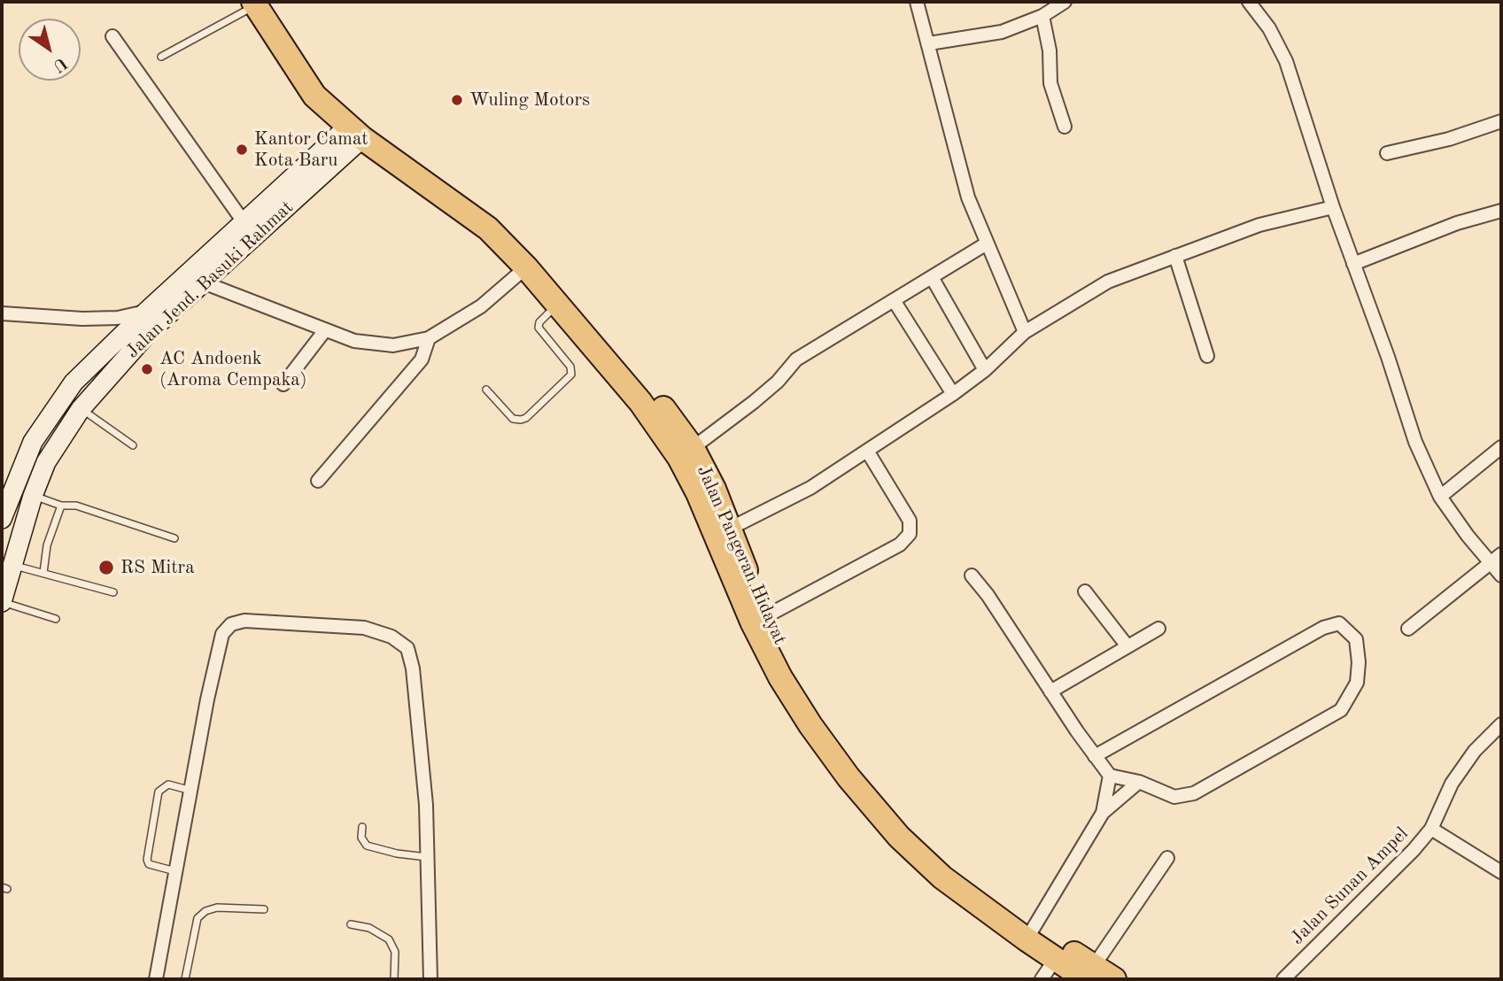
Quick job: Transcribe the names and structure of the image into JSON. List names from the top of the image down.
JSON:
{
  "streets": {
    "highway": ["Jalan Pangeran Hidayat"],
    "main road": ["Jalan Jend. Basuki Rahmat"],
    "street": ["Jalan Sunan Ampel"]
  },
  "crossings": [
    ["Jalan Jend. Basuki Rahmat", "Jalan Pangeran Hidayat"]
  ],
  "places": [
    "Wuling Motors",
    "Kantor Camat Kota Baru",
    "AC Andoenk (Aroma Cempaka)",
    "RS Mitra"
  ],
  "north": "bottom right"
}
